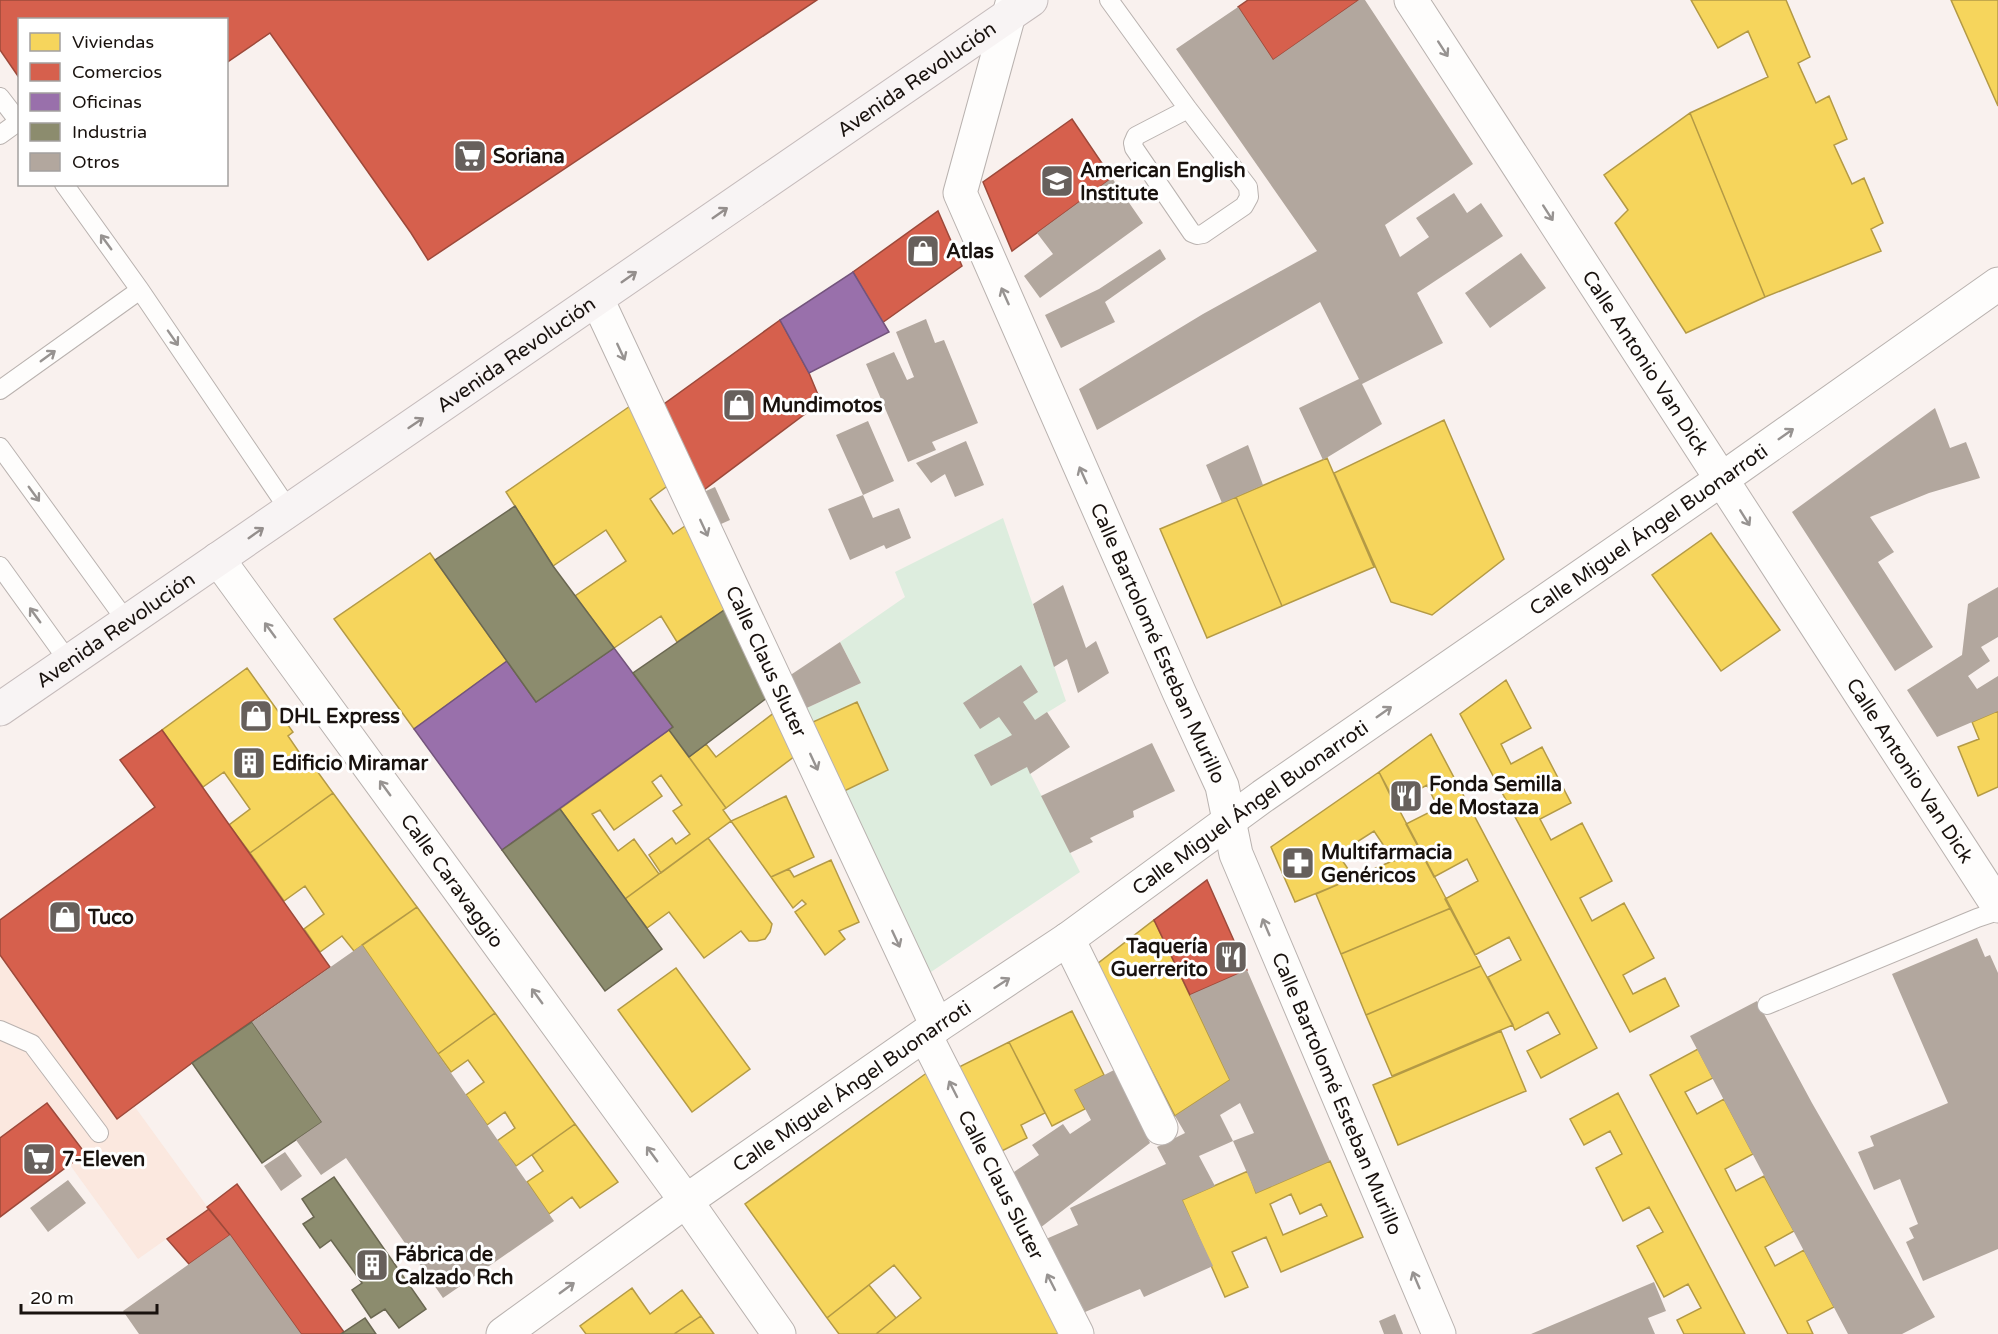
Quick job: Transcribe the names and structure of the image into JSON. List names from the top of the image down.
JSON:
{
  "streets": {
    "main road": ["Avenida Revolución"],
    "street": [
      "Calle Antonio Van Dick",
      "Calle Miguel Ángel Buonarroti",
      "Calle Bartolomé Esteban Murillo",
      "Calle Claus Sluter",
      "Calle Caravaggio"
    ]
  },
  "crossings": [
    ["Avenida Revolución", "Calle Bartolomé Esteban Murillo"],
    ["Avenida Revolución", "Calle Claus Sluter"],
    ["Avenida Revolución", "Calle Caravaggio"],
    ["Calle Antonio Van Dick", "Calle Miguel Ángel Buonarroti"],
    ["Calle Miguel Ángel Buonarroti", "Calle Bartolomé Esteban Murillo"],
    ["Calle Miguel Ángel Buonarroti", "Calle Claus Sluter"],
    ["Calle Miguel Ángel Buonarroti", "Calle Caravaggio"]
  ],
  "one_way": [
    "Avenida Revolución",
    "Calle Antonio Van Dick",
    "Calle Miguel Ángel Buonarroti",
    "Calle Bartolomé Esteban Murillo",
    "Calle Caravaggio"
  ],
  "places": {
    "supermarket": ["Soriana", "7-Eleven"],
    "school or university": ["American English Institute"],
    "shop": [
      "Atlas",
      "Mundimotos",
      "DHL Express",
      "Tuco"
    ],
    "building": ["Edificio Miramar", "Fábrica de Calzado Rch"],
    "restaurant": ["Fonda Semilla de Mostaza", "Taquería Guerrerito"],
    "pharmacy": ["Multifarmacia Genéricos"]
  },
  "legend": [
    "Viviendas",
    "Comercios",
    "Oficinas",
    "Industria",
    "Otros"
  ],
  "scale_bar": "20 m"
}
